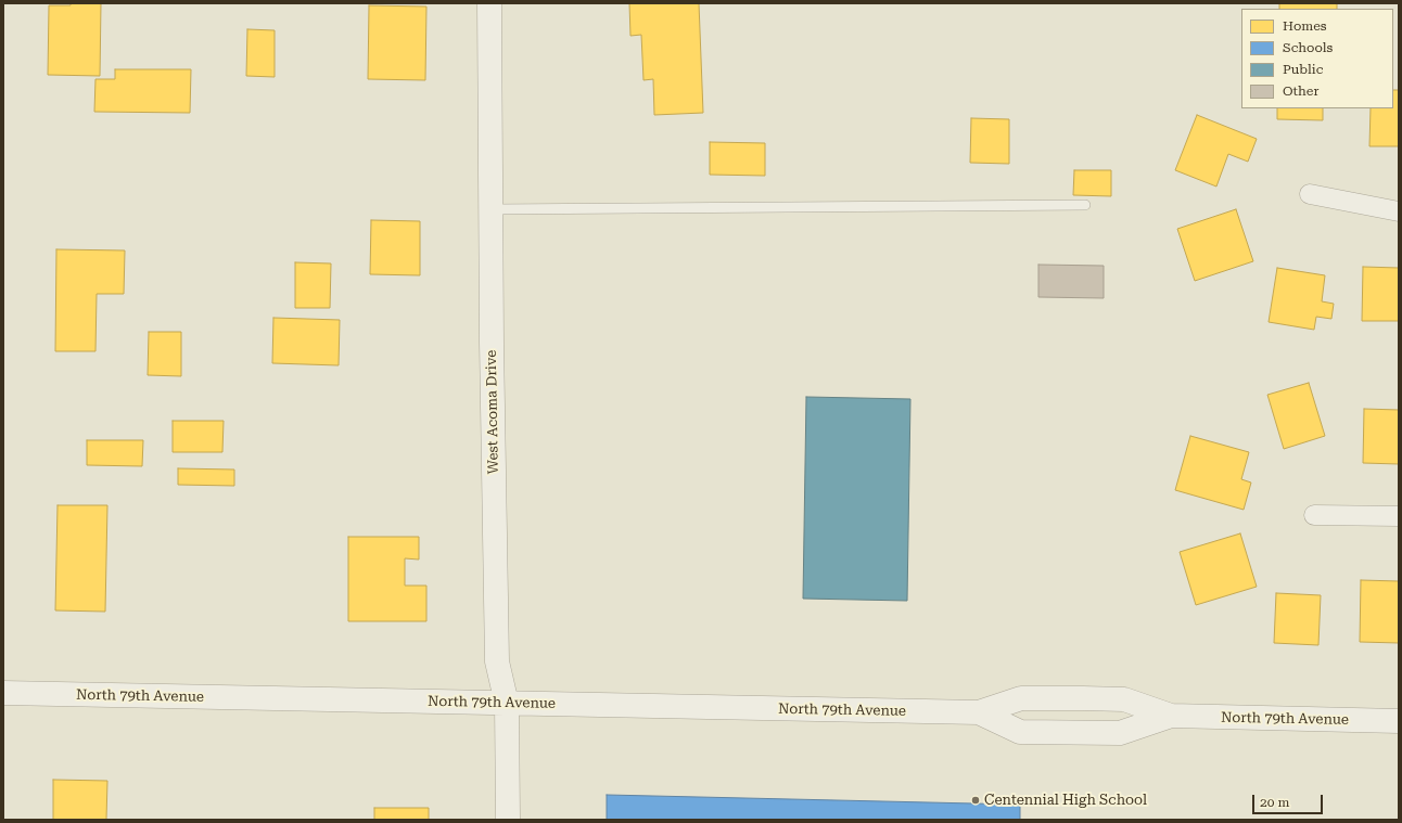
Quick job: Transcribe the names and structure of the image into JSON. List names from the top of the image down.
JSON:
{
  "streets": {
    "street": ["West Acoma Drive", "North 79th Avenue"]
  },
  "crossings": [
    ["West Acoma Drive", "North 79th Avenue"]
  ],
  "places": ["Centennial High School"],
  "legend": [
    "Homes",
    "Schools",
    "Public",
    "Other"
  ],
  "scale_bar": "20 m"
}
